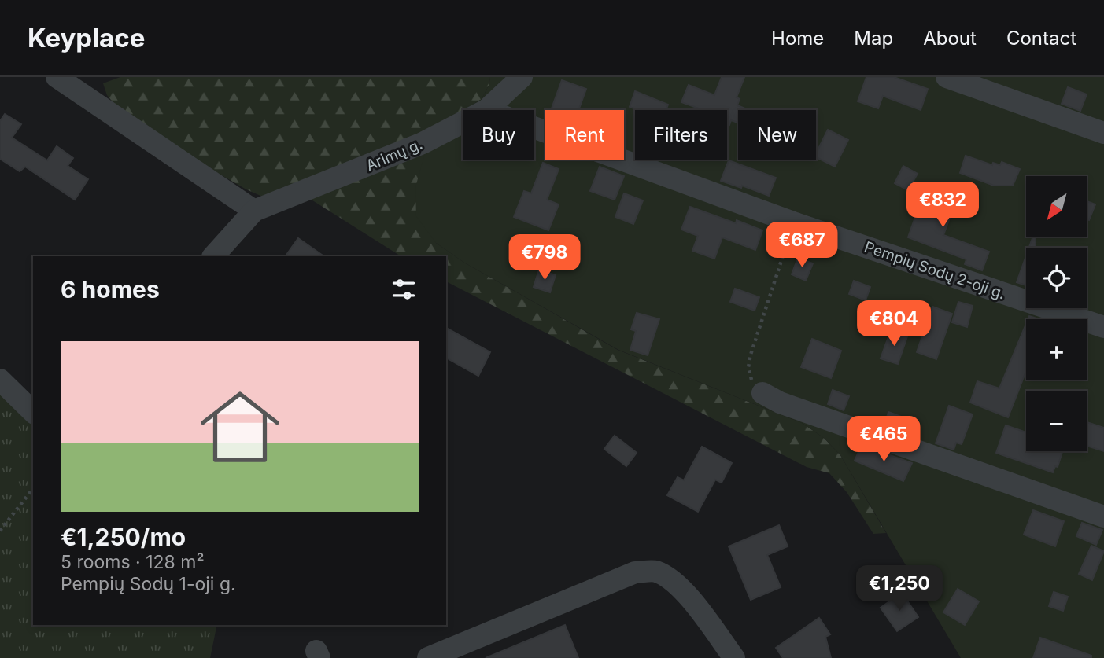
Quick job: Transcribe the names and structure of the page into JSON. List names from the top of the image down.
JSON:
{
  "streets": {
    "street": ["Arimų g.", "Pempių Sodų 2-oji g."]
  },
  "north": "bottom left",
  "page": {
    "header": "Keyplace",
    "nav": [
      "Home",
      "Map",
      "About",
      "Contact"
    ],
    "chip": [
      "Buy",
      "Rent",
      "Filters",
      "New"
    ],
    "map_buttons": ["+", "−"],
    "price": [
      "€832",
      "€687",
      "€798",
      "€804",
      "€465",
      "€1,250"
    ],
    "heading": "6 homes",
    "list": [
      {
        "name": "€1,250/mo",
        "note": "5 rooms · 128 m² · Pempių Sodų 1-oji g."
      }
    ]
  }
}
